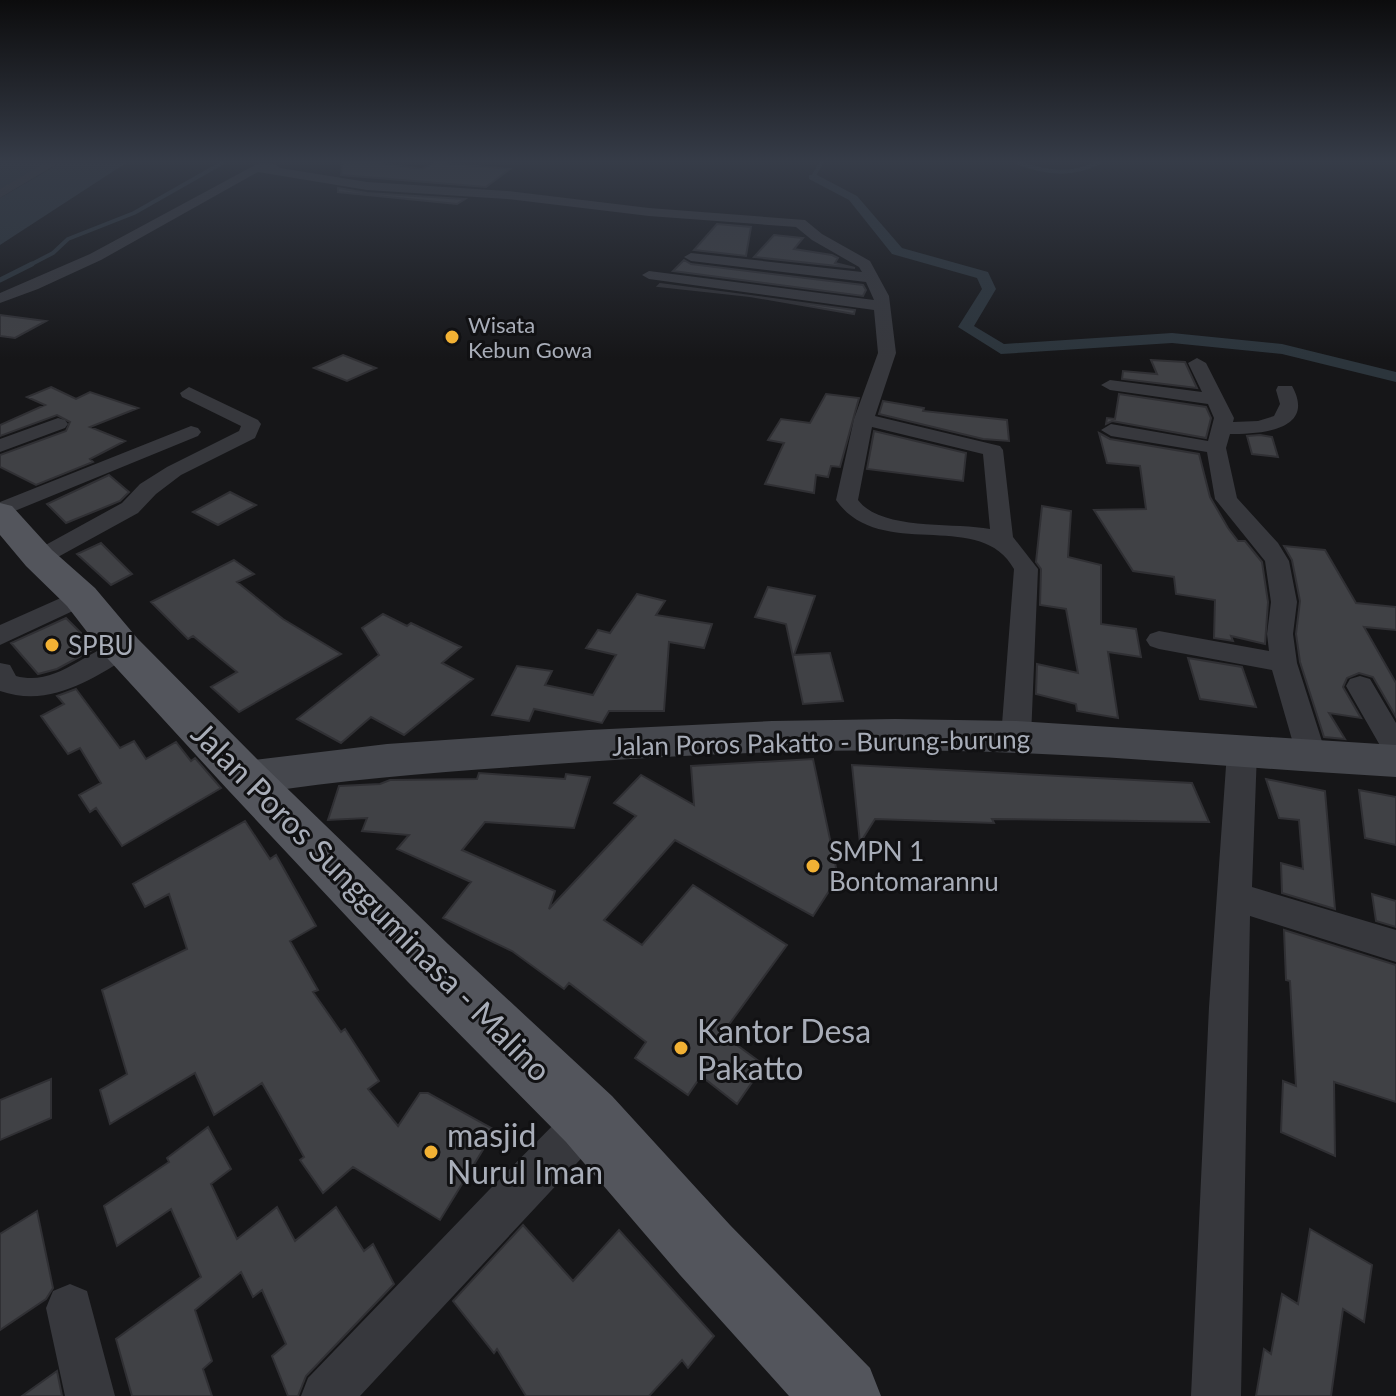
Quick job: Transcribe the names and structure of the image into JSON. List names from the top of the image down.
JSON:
{
  "streets": {
    "main road": ["Jalan Poros Pakatto - Burung-burung", "Jalan Poros Sungguminasa - Malino"]
  },
  "crossings": [
    ["Jalan Poros Pakatto - Burung-burung", "Jalan Poros Sungguminasa - Malino"]
  ],
  "places": [
    "Wisata Kebun Gowa",
    "SPBU",
    "SMPN 1 Bontomarannu",
    "Kantor Desa Pakatto",
    "masjid Nurul Iman"
  ]
}
